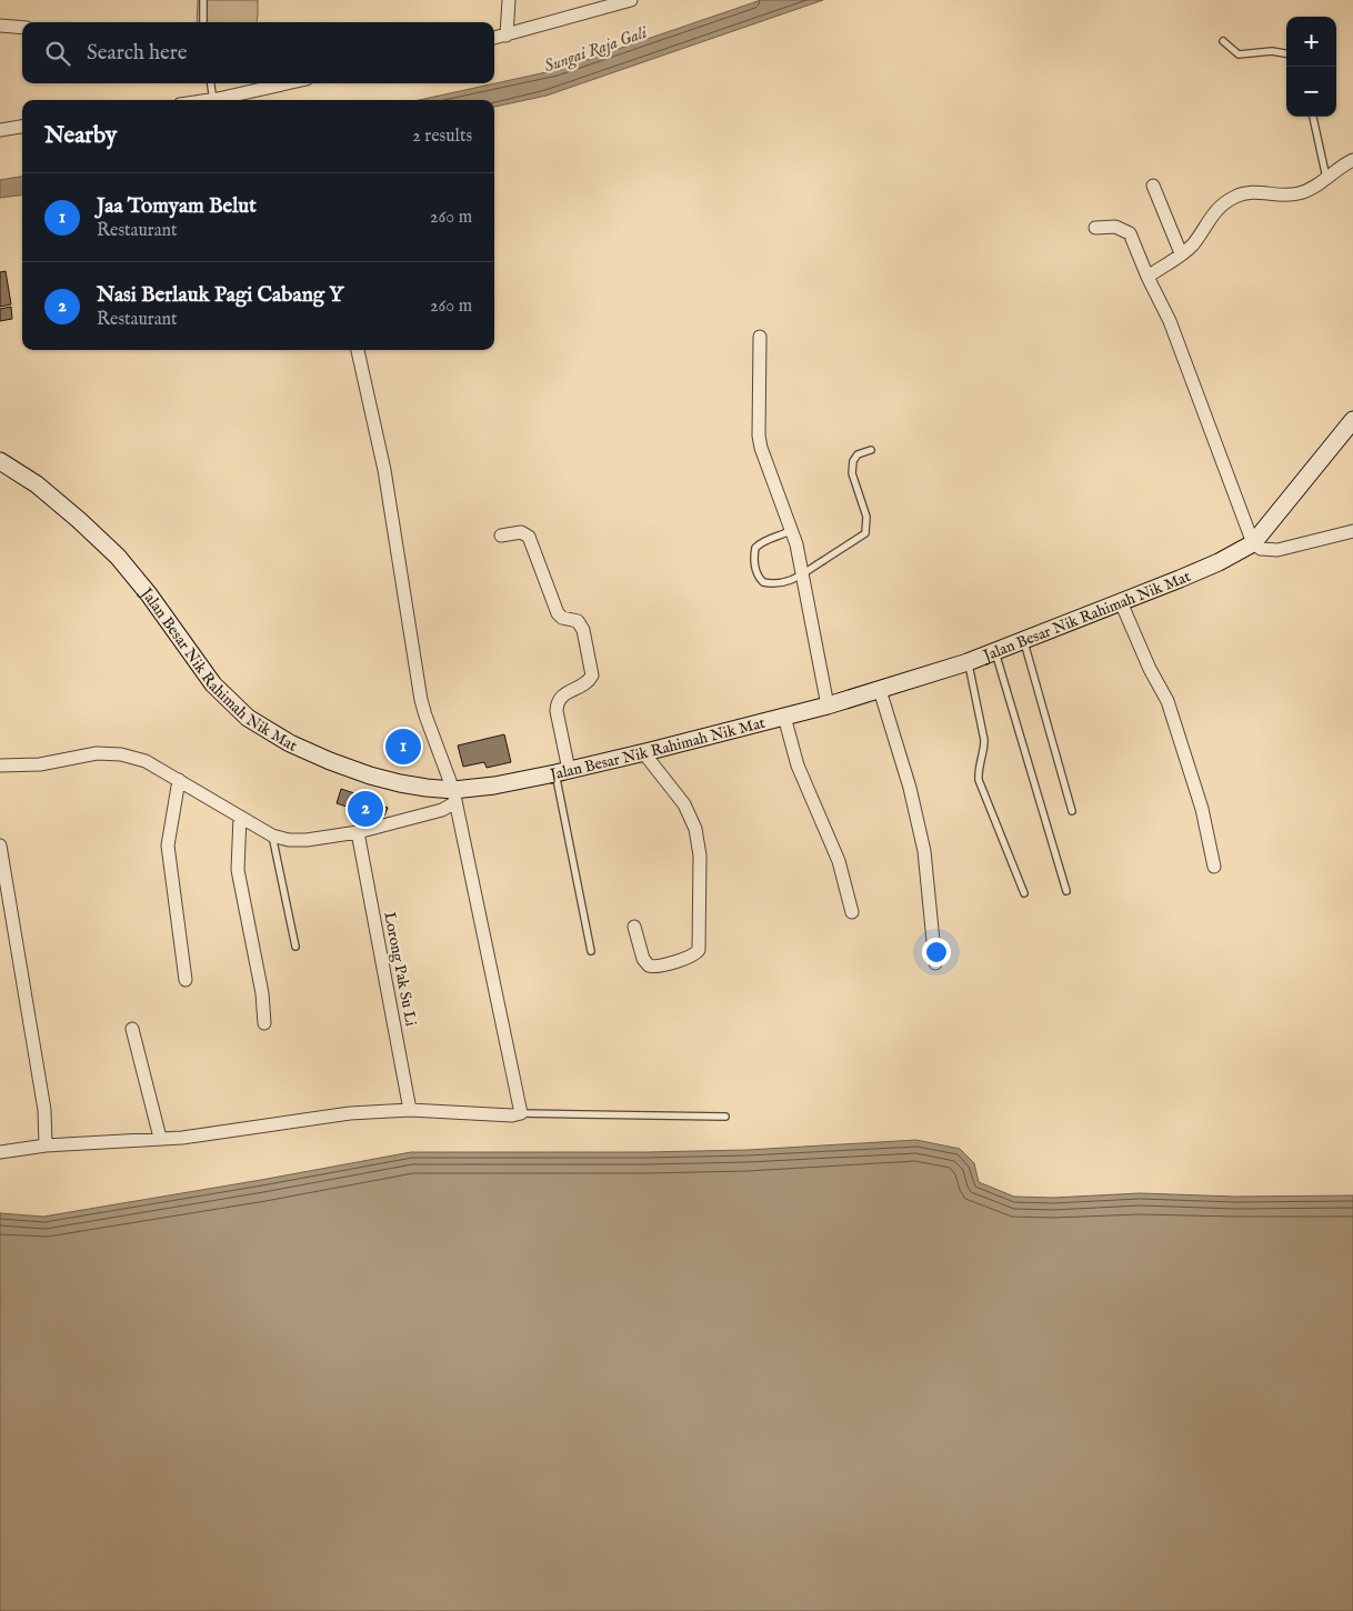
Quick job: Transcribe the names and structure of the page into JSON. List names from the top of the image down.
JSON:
{
  "streets": {
    "street": ["Jalan Besar Nik Rahimah Nik Mat", "Lorong Pak Su Li"]
  },
  "water": ["Sungai Raja Gali"],
  "page": {
    "map_buttons": ["+", "−"],
    "search": "Search here",
    "heading": ["Nearby", "2 results"],
    "list": [
      {
        "mark": "1",
        "name": "Jaa Tomyam Belut",
        "note": "Restaurant",
        "value": "260 m"
      },
      {
        "mark": "2",
        "name": "Nasi Berlauk Pagi Cabang Y",
        "note": "Restaurant",
        "value": "260 m"
      }
    ],
    "pins": ["1", "2"]
  }
}
